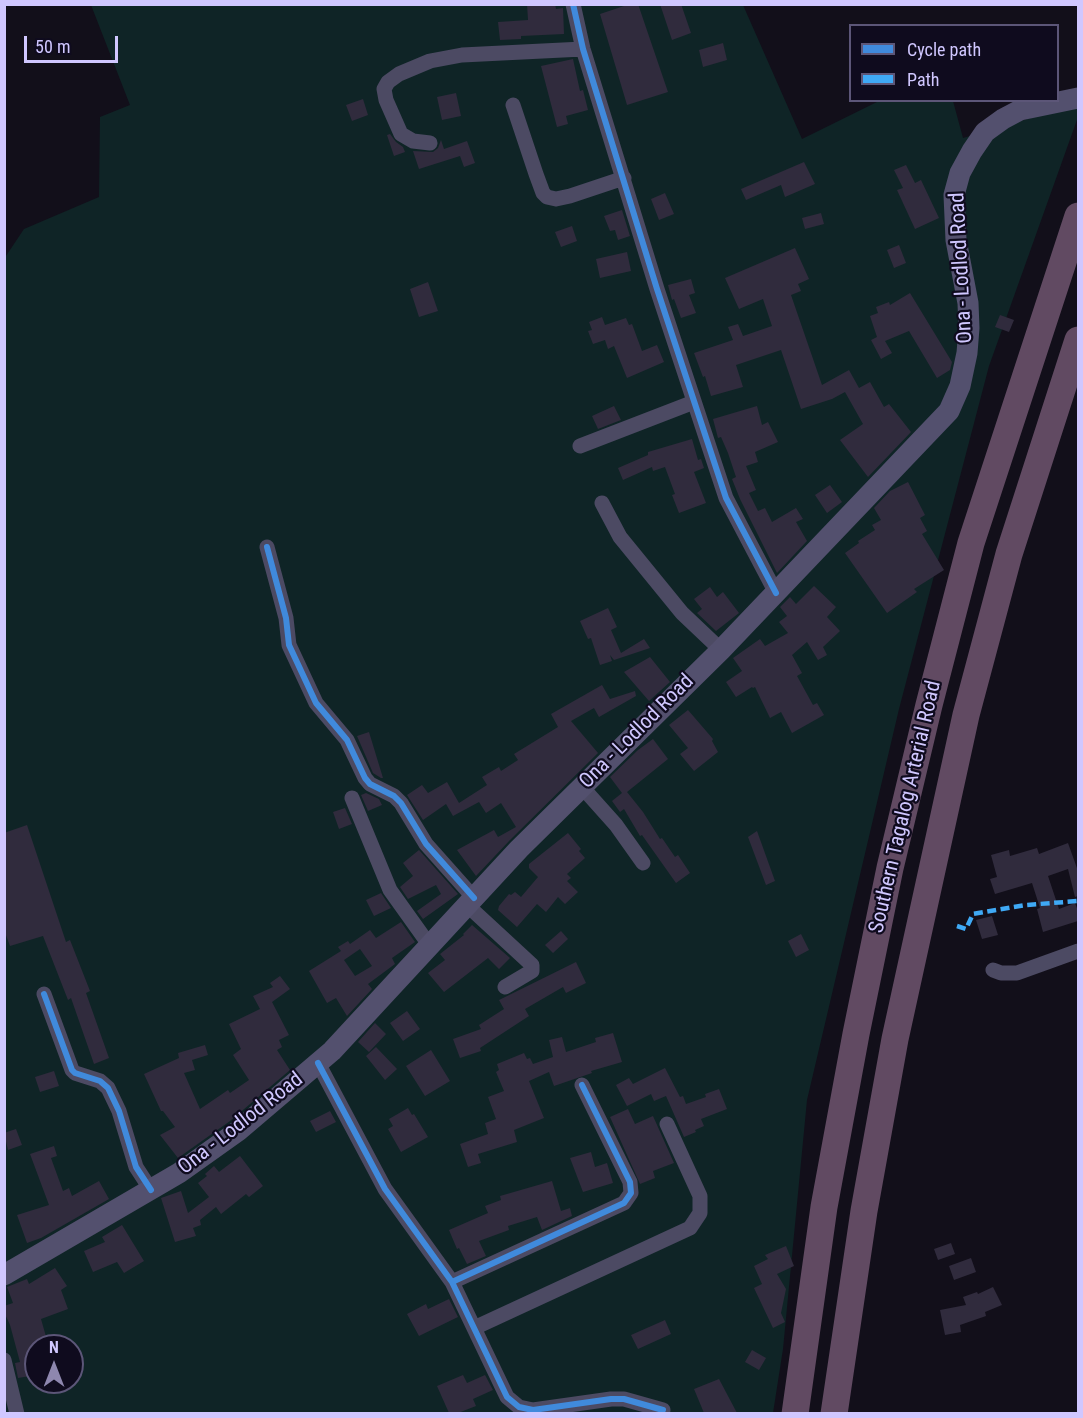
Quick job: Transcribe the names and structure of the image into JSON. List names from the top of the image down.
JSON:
{
  "streets": {
    "highway": ["Southern Tagalog Arterial Road"],
    "main road": ["Ona - Lodlod Road"]
  },
  "legend": ["Cycle path", "Path"],
  "scale_bar": "50 m",
  "north": "top"
}
